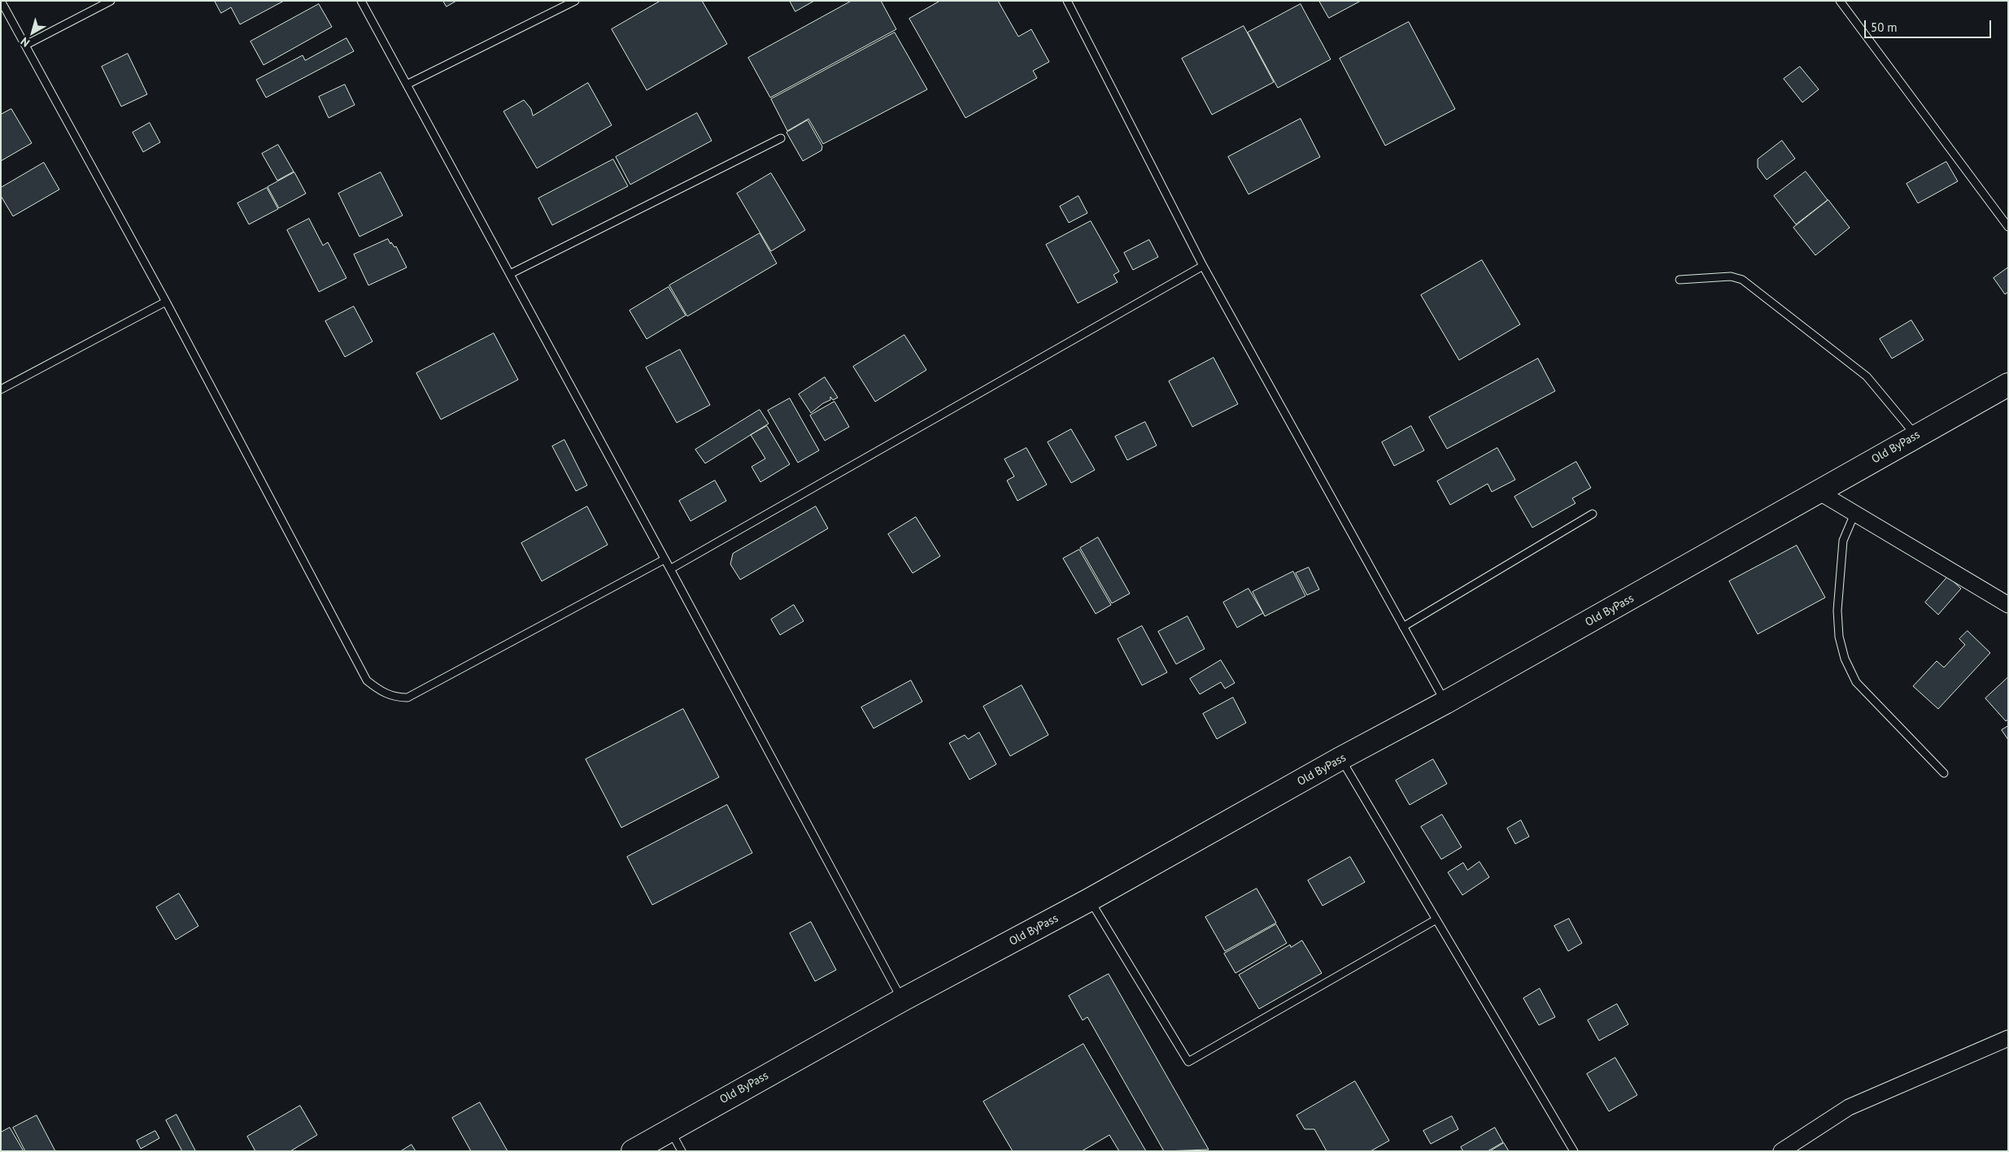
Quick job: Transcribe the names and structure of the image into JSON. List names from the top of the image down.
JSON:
{
  "streets": {
    "main road": ["Old ByPass"]
  },
  "scale_bar": "50 m",
  "north": "bottom left"
}
